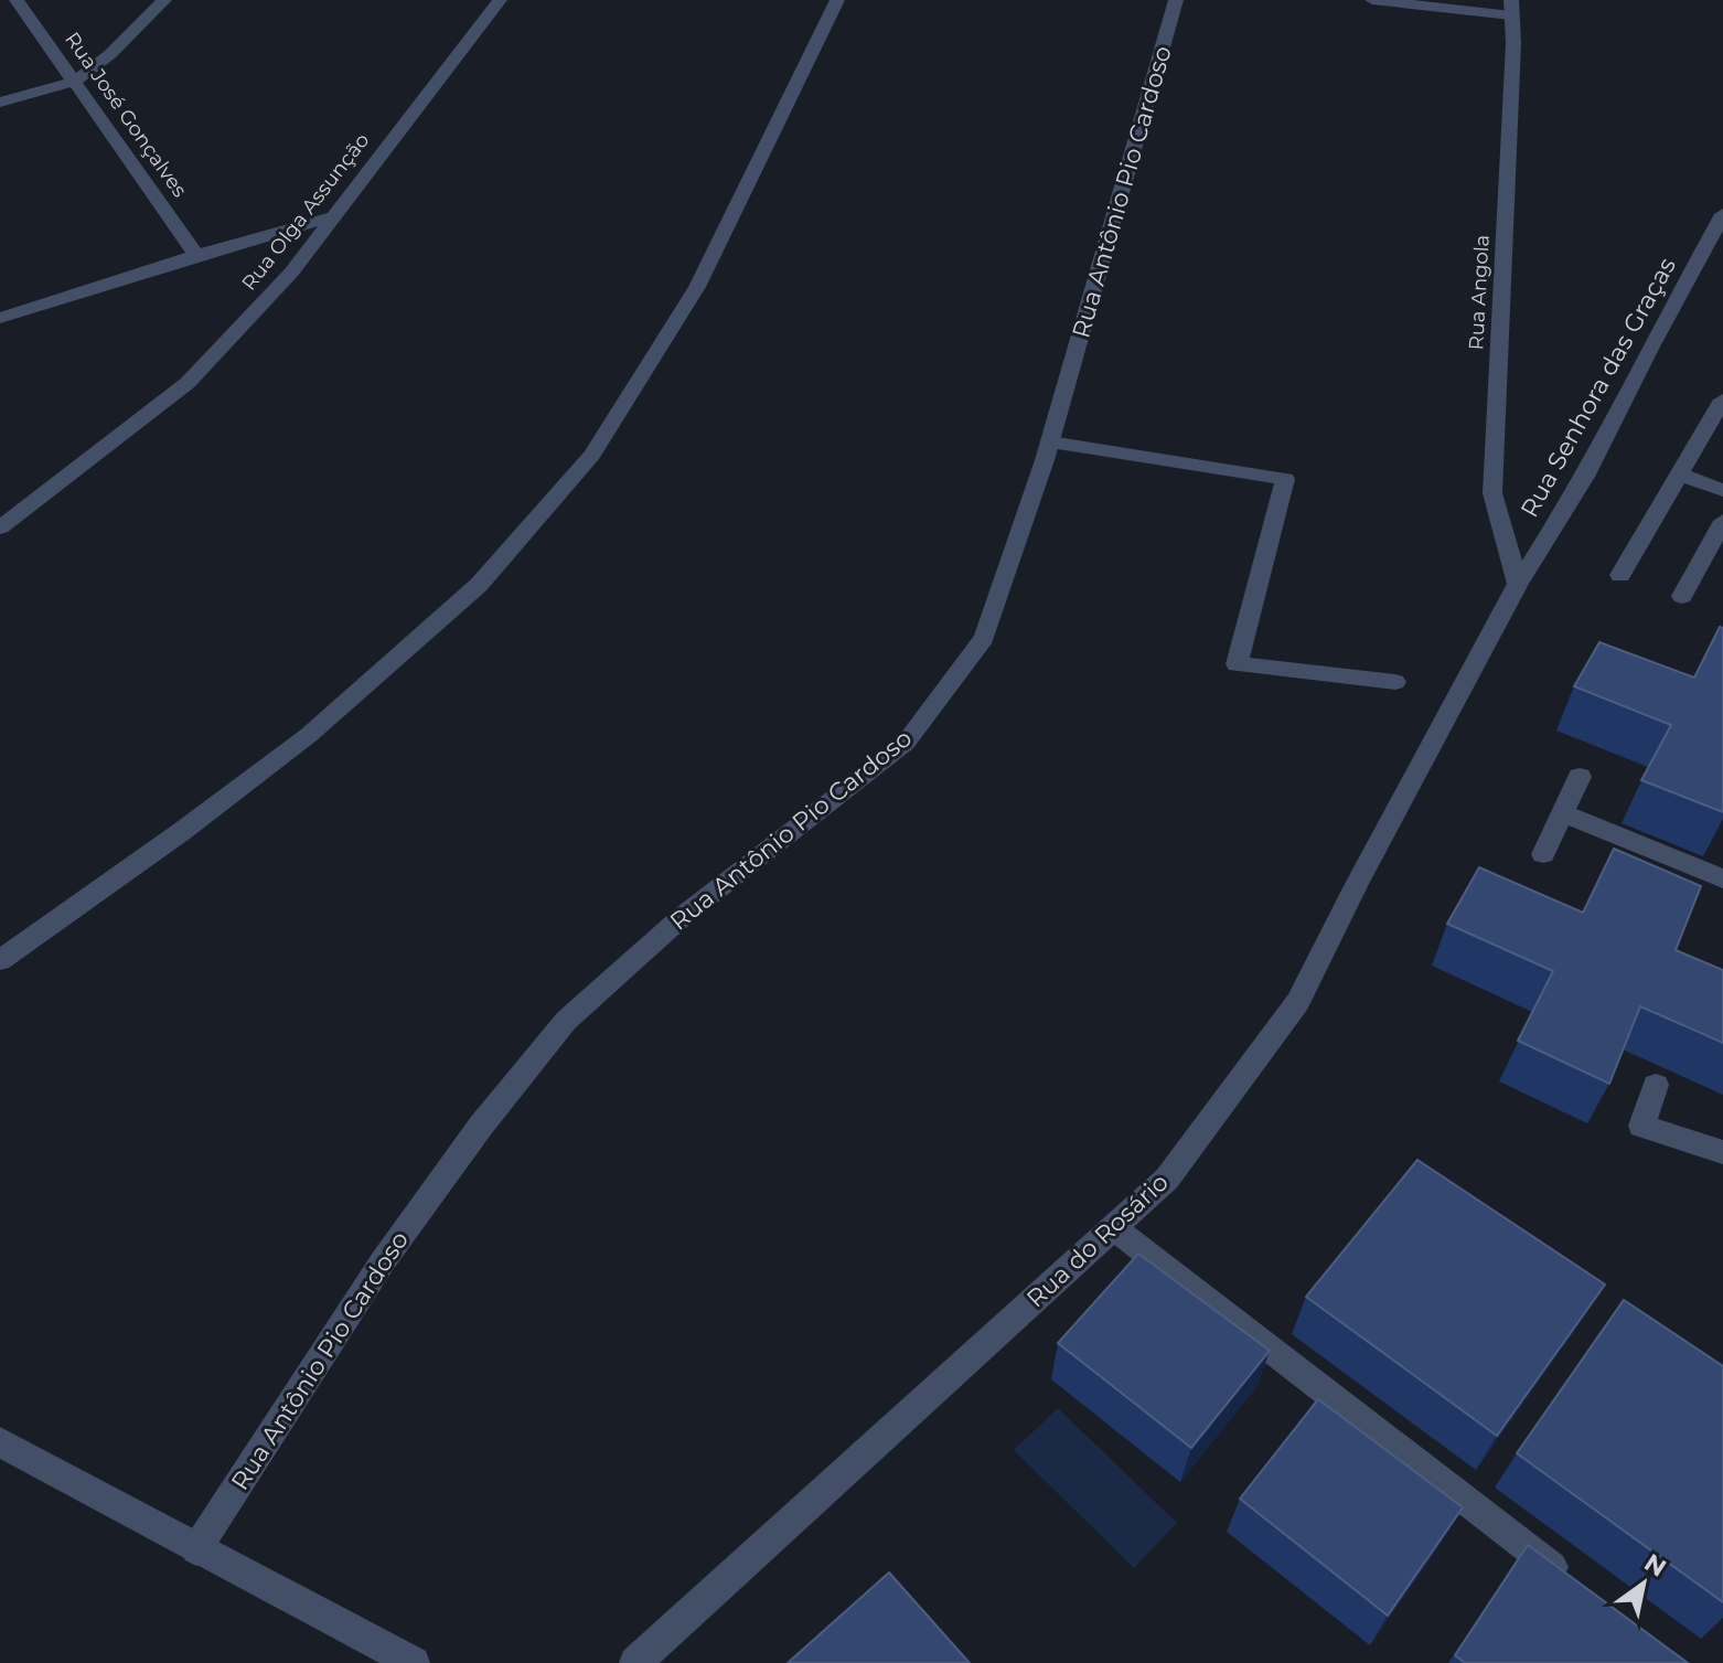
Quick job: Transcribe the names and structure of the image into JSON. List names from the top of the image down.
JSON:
{
  "streets": {
    "street": [
      "Rua José Gonçalves",
      "Rua Antônio Pio Cardoso",
      "Rua Olga Assunção",
      "Rua Angola",
      "Rua Senhora das Graças",
      "Rua do Rosário"
    ]
  },
  "crossings": [
    ["Rua Angola", "Rua Senhora das Graças"],
    ["Rua Angola", "Rua do Rosário"],
    ["Rua Senhora das Graças", "Rua do Rosário"]
  ],
  "north": "top right"
}
